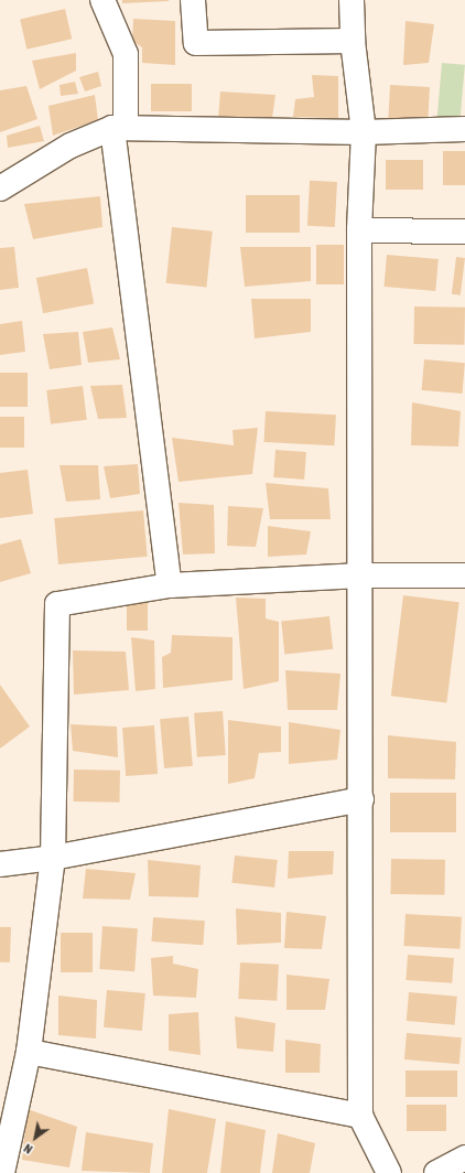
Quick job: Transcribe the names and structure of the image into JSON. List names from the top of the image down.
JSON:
{
  "north": "bottom left"
}
